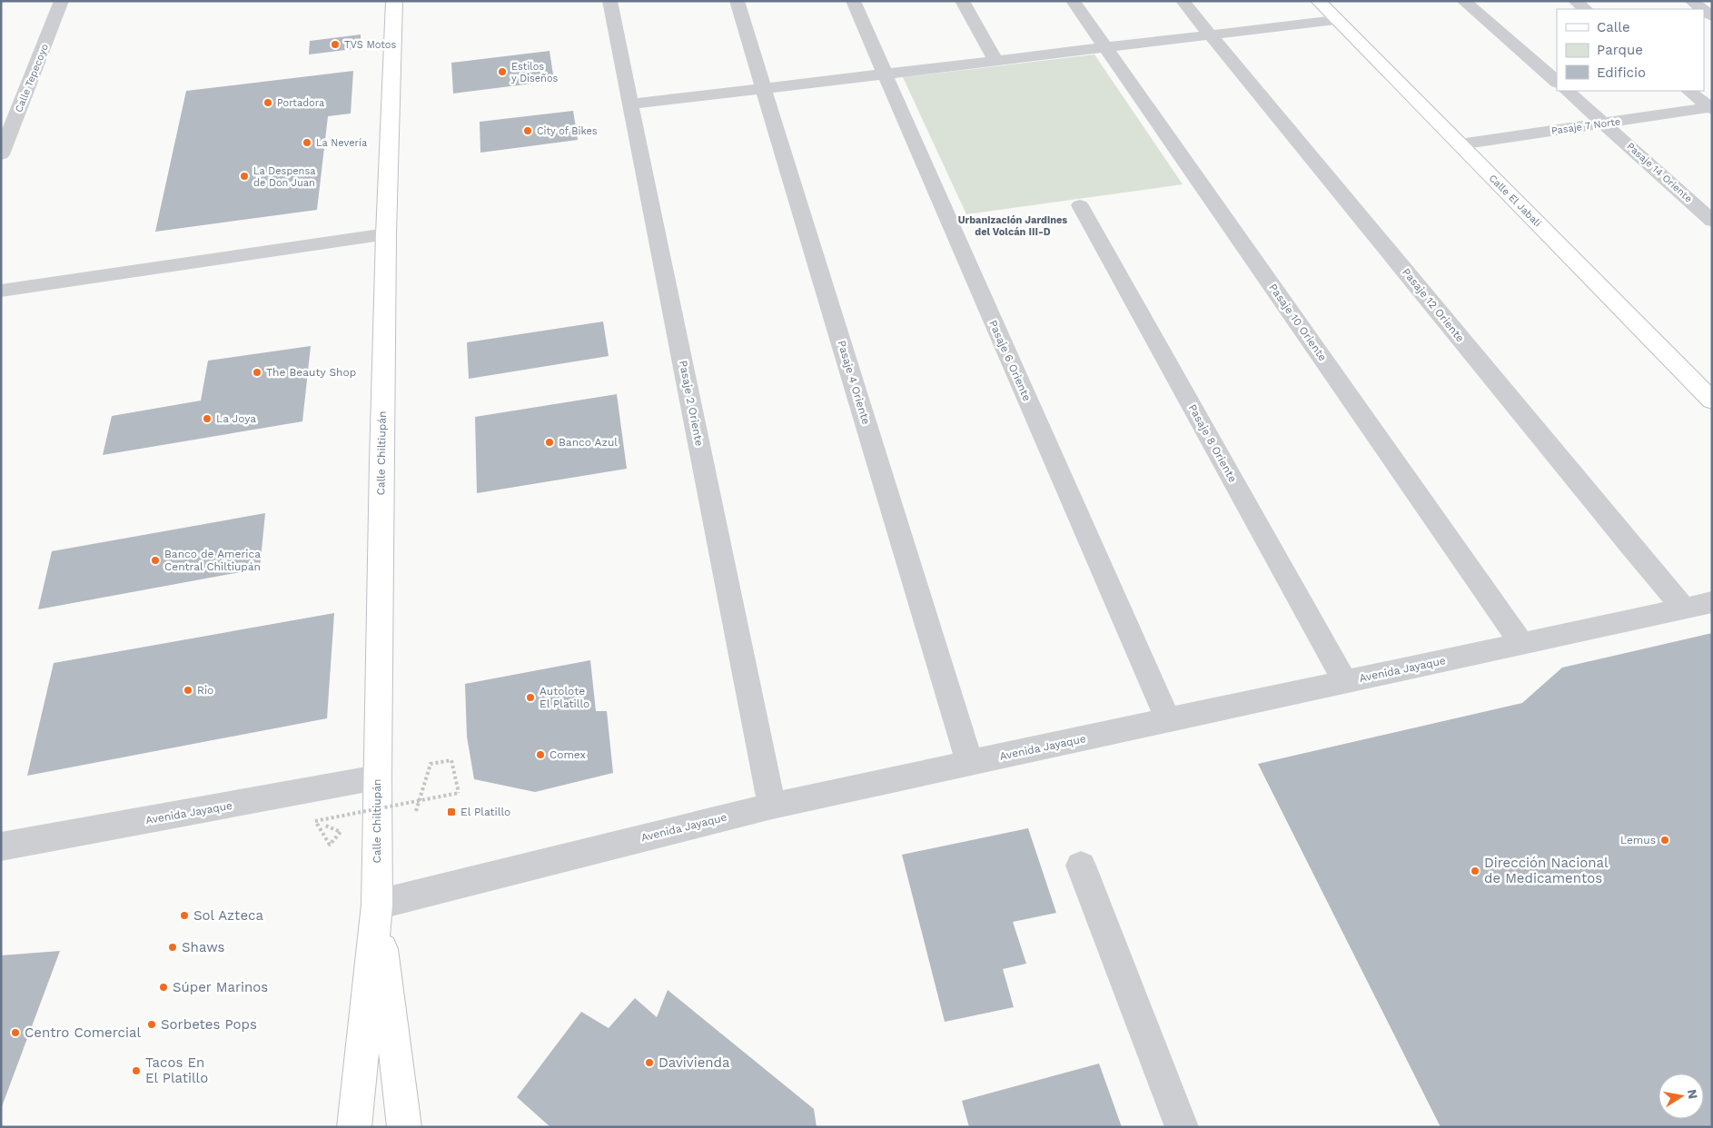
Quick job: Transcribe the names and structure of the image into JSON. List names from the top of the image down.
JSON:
{
  "streets": {
    "main road": ["Calle El Jabalí", "Calle Chiltiupán"],
    "street": [
      "Calle Tepecoyo",
      "Pasaje 7 Norte",
      "Pasaje 14 Oriente",
      "Pasaje 12 Oriente",
      "Pasaje 10 Oriente",
      "Pasaje 6 Oriente",
      "Pasaje 4 Oriente",
      "Pasaje 2 Oriente",
      "Pasaje 8 Oriente",
      "Avenida Jayaque"
    ]
  },
  "crossings": [
    ["Pasaje 7 Norte", "Pasaje 14 Oriente"],
    ["Pasaje 7 Norte", "Calle El Jabalí"],
    ["Pasaje 12 Oriente", "Avenida Jayaque"],
    ["Pasaje 10 Oriente", "Avenida Jayaque"],
    ["Pasaje 6 Oriente", "Avenida Jayaque"],
    ["Pasaje 4 Oriente", "Avenida Jayaque"],
    ["Pasaje 2 Oriente", "Avenida Jayaque"],
    ["Pasaje 8 Oriente", "Avenida Jayaque"],
    ["Calle Chiltiupán", "Avenida Jayaque"]
  ],
  "districts": ["Urbanización Jardines del Volcán III-D"],
  "places": {
    "other": [
      "TVS Motos",
      "Estilos y Diseños",
      "Portadora",
      "City of Bikes",
      "La Nevería",
      "La Despensa de Don Juan",
      "The Beauty Shop",
      "La Joya",
      "Banco Azul",
      "Banco de America Central Chiltiupán",
      "Rio",
      "Autolote El Platillo",
      "Comex",
      "Lemus",
      "Dirección Nacional de Medicamentos",
      "Sol Azteca",
      "Shaws",
      "Súper Marinos",
      "Sorbetes Pops",
      "Centro Comercial",
      "Davivienda",
      "Tacos En El Platillo"
    ],
    "transit": ["El Platillo"]
  },
  "legend": ["Calle", "Parque", "Edificio"],
  "north": "right"
}
